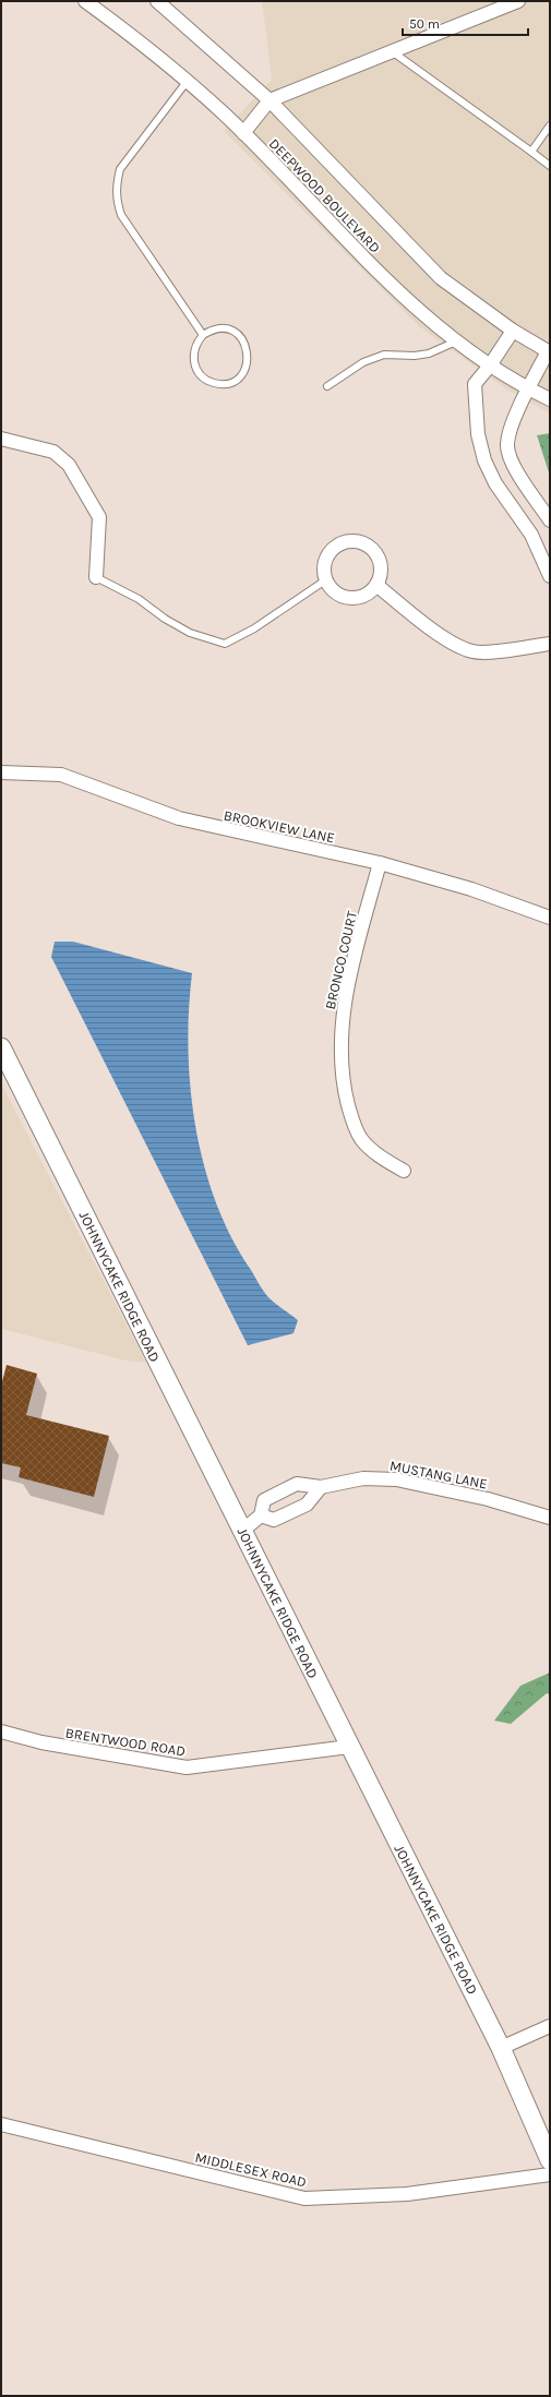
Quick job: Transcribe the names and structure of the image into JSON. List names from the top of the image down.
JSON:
{
  "streets": {
    "main road": ["JOHNNYCAKE RIDGE ROAD"],
    "street": [
      "DEEPWOOD BOULEVARD",
      "BROOKVIEW LANE",
      "BRONCO COURT",
      "MUSTANG LANE",
      "BRENTWOOD ROAD",
      "MIDDLESEX ROAD"
    ]
  },
  "crossings": [
    ["BROOKVIEW LANE", "BRONCO COURT"],
    ["JOHNNYCAKE RIDGE ROAD", "MUSTANG LANE"],
    ["JOHNNYCAKE RIDGE ROAD", "BRENTWOOD ROAD"]
  ],
  "scale_bar": "50 m"
}
